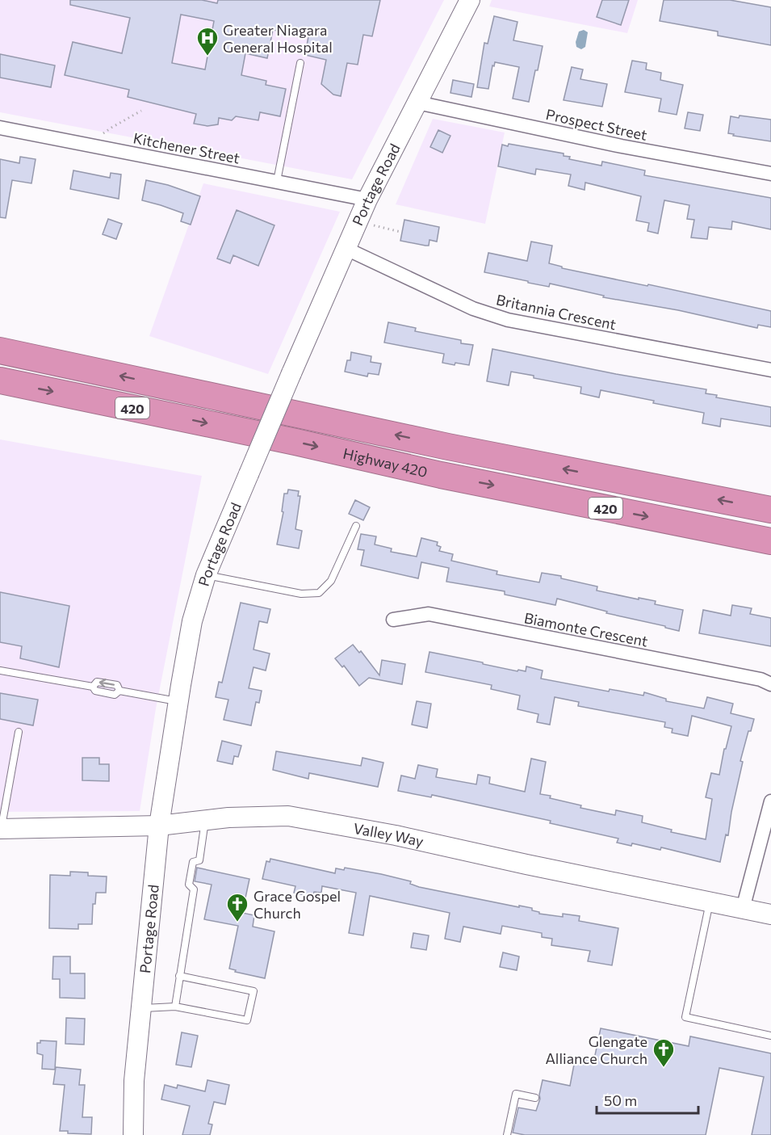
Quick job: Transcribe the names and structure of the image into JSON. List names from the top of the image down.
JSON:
{
  "streets": {
    "highway": ["420", "Highway 420"],
    "street": [
      "Prospect Street",
      "Kitchener Street",
      "Portage Road",
      "Britannia Crescent",
      "Biamonte Crescent",
      "Valley Way"
    ]
  },
  "crossings": [
    ["Prospect Street", "Portage Road"],
    ["Kitchener Street", "Portage Road"],
    ["Portage Road", "Britannia Crescent"],
    ["Portage Road", "Valley Way"]
  ],
  "places": {
    "hospital": ["Greater Niagara General Hospital"],
    "church": ["Grace Gospel Church", "Glengate Alliance Church"]
  },
  "scale_bar": "50 m"
}
